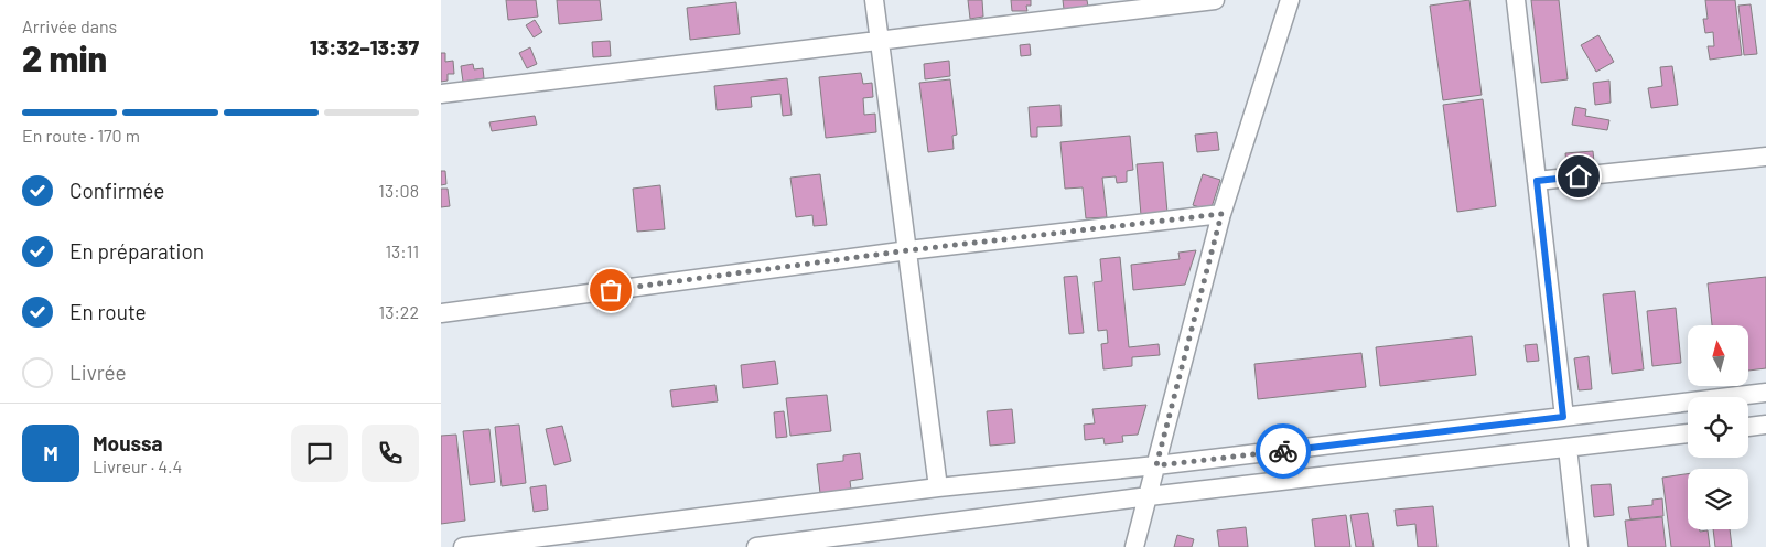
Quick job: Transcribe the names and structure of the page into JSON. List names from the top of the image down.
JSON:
{
  "north": "top",
  "page": {
    "heading": ["2 min", "Arrivée dans", "13:32–13:37"],
    "panel": ["Moussa", "Livreur · 4.4"],
    "bar": "En route · 170 m",
    "list": [
      ["Confirmée", "13:08"],
      ["En préparation", "13:11"],
      ["En route", "13:22"],
      "Livrée"
    ],
    "round": "M"
  }
}
